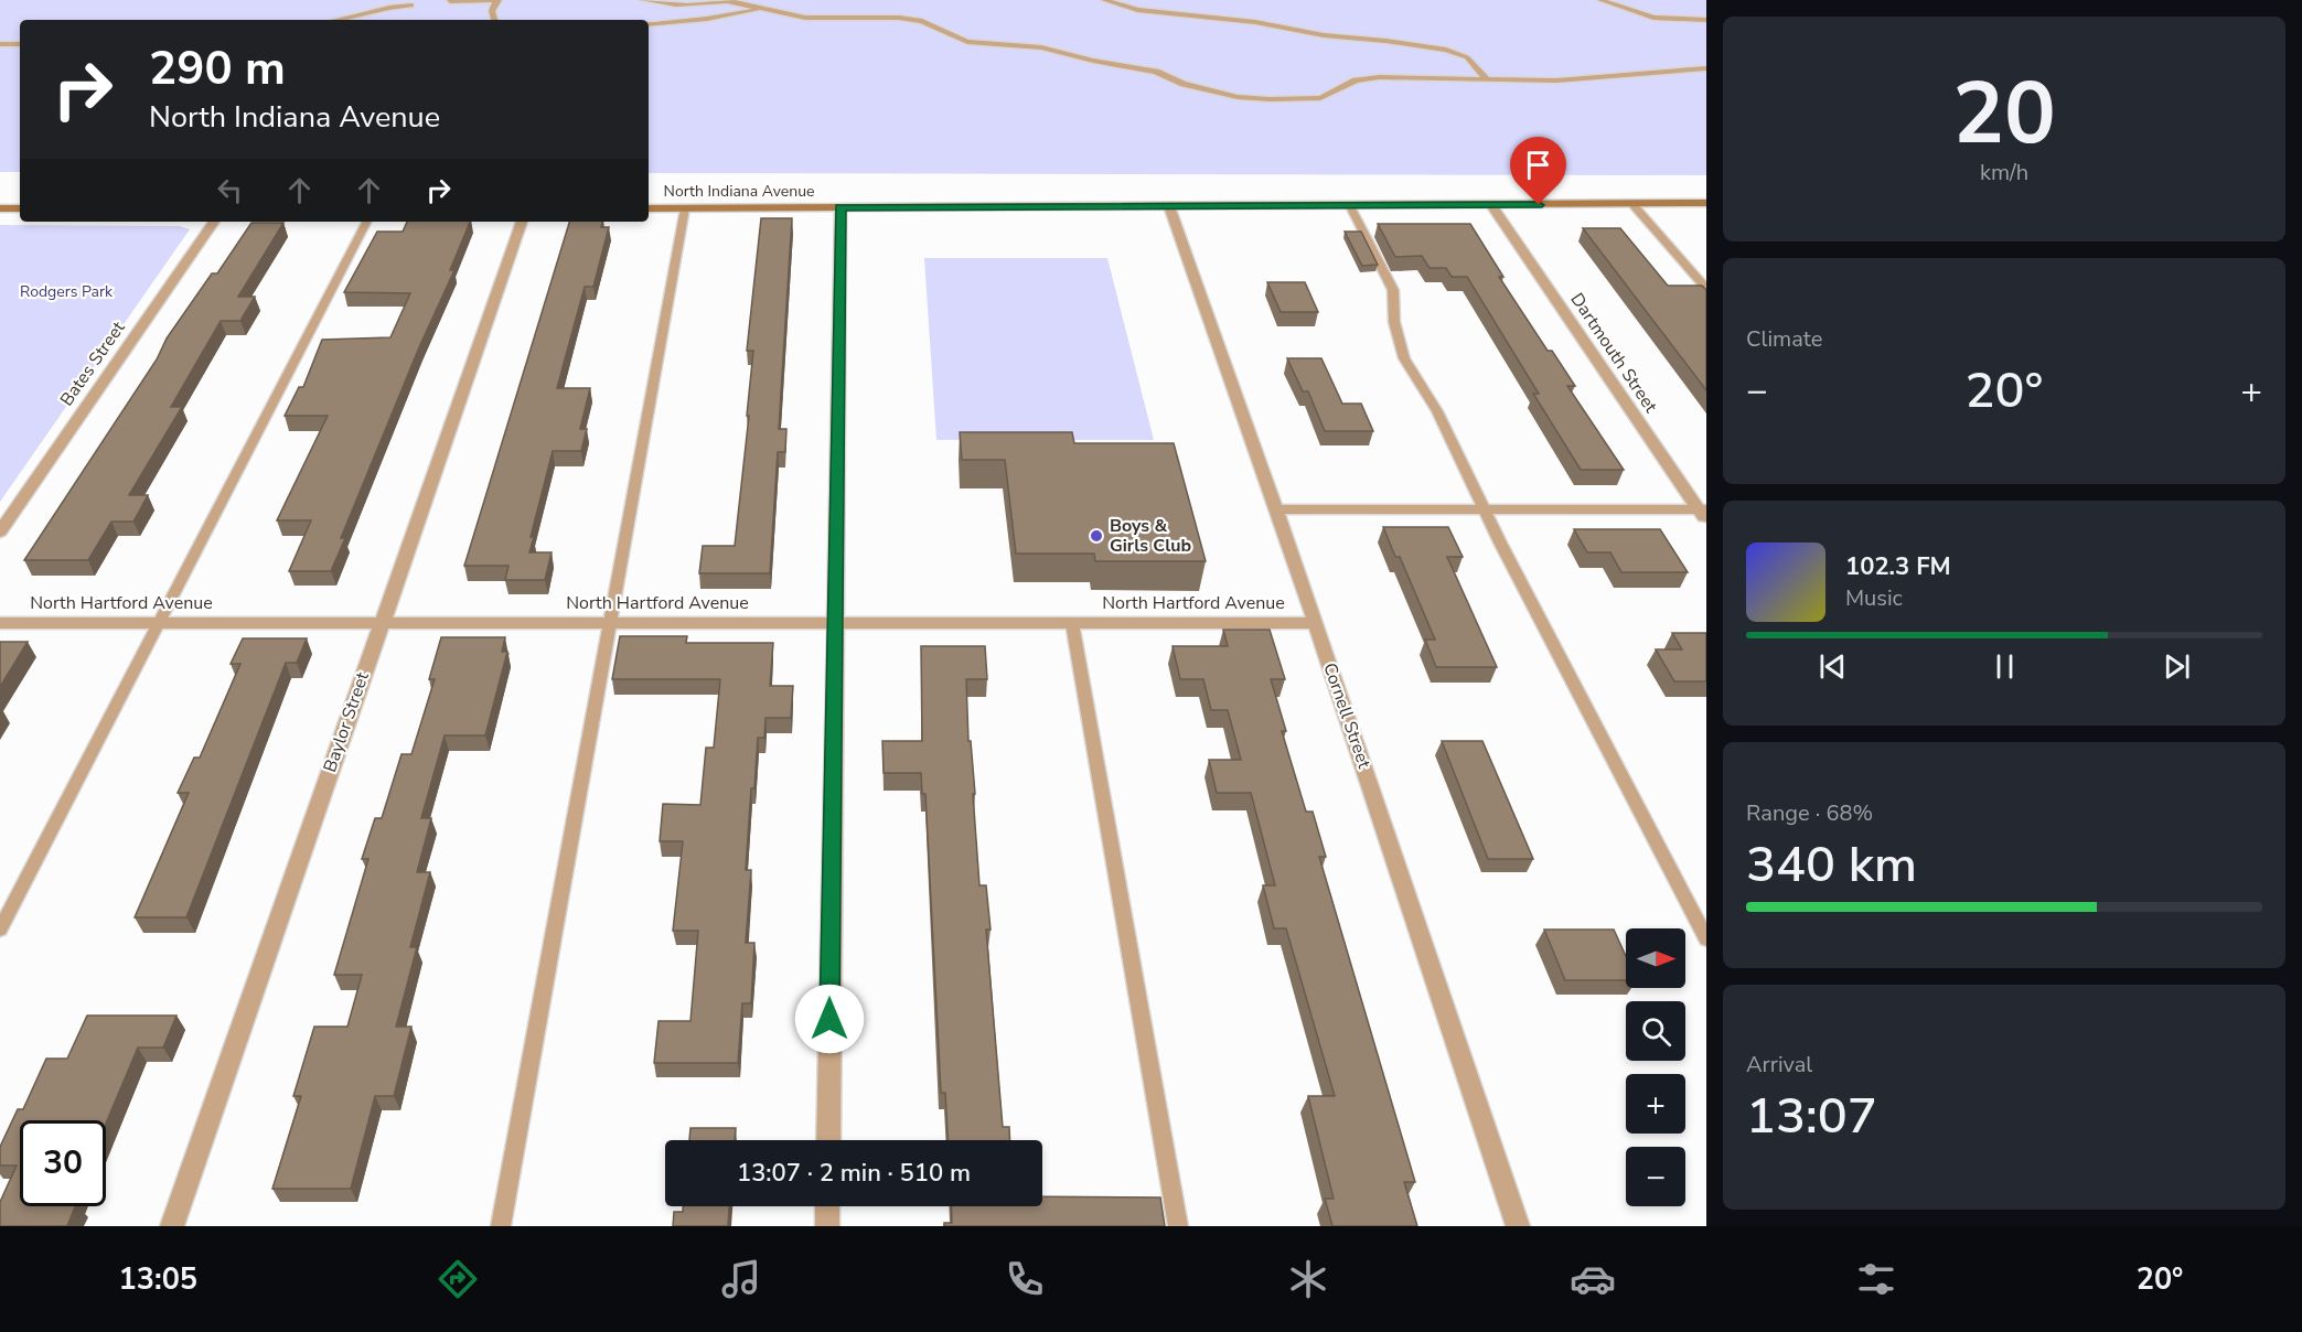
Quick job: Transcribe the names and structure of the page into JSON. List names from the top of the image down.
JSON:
{
  "streets": {
    "main road": ["North Indiana Avenue"],
    "street": [
      "Dartmouth Street",
      "Bates Street",
      "North Hartford Avenue",
      "Cornell Street",
      "Baylor Street"
    ]
  },
  "crossings": [
    ["North Indiana Avenue", "Dartmouth Street"],
    ["North Indiana Avenue", "Cornell Street"],
    ["North Hartford Avenue", "Cornell Street"],
    ["North Hartford Avenue", "Baylor Street"]
  ],
  "parks": ["Rodgers Park"],
  "places": ["Boys & Girls Club"],
  "north": "right",
  "page": {
    "tile": [
      ["20", "km/h"],
      "Climate",
      ["Range · 68%", "340 km"],
      ["Arrival", "13:07"]
    ],
    "turn": ["290 m", "North Indiana Avenue"],
    "heat": ["−", "20°", "+"],
    "song": ["102.3 FM", "Music"],
    "map_buttons": ["+", "−"],
    "limit": "30",
    "trip": "13:07 · 2 min · 510 m",
    "tabs": ["13:05", "20°"]
  }
}
